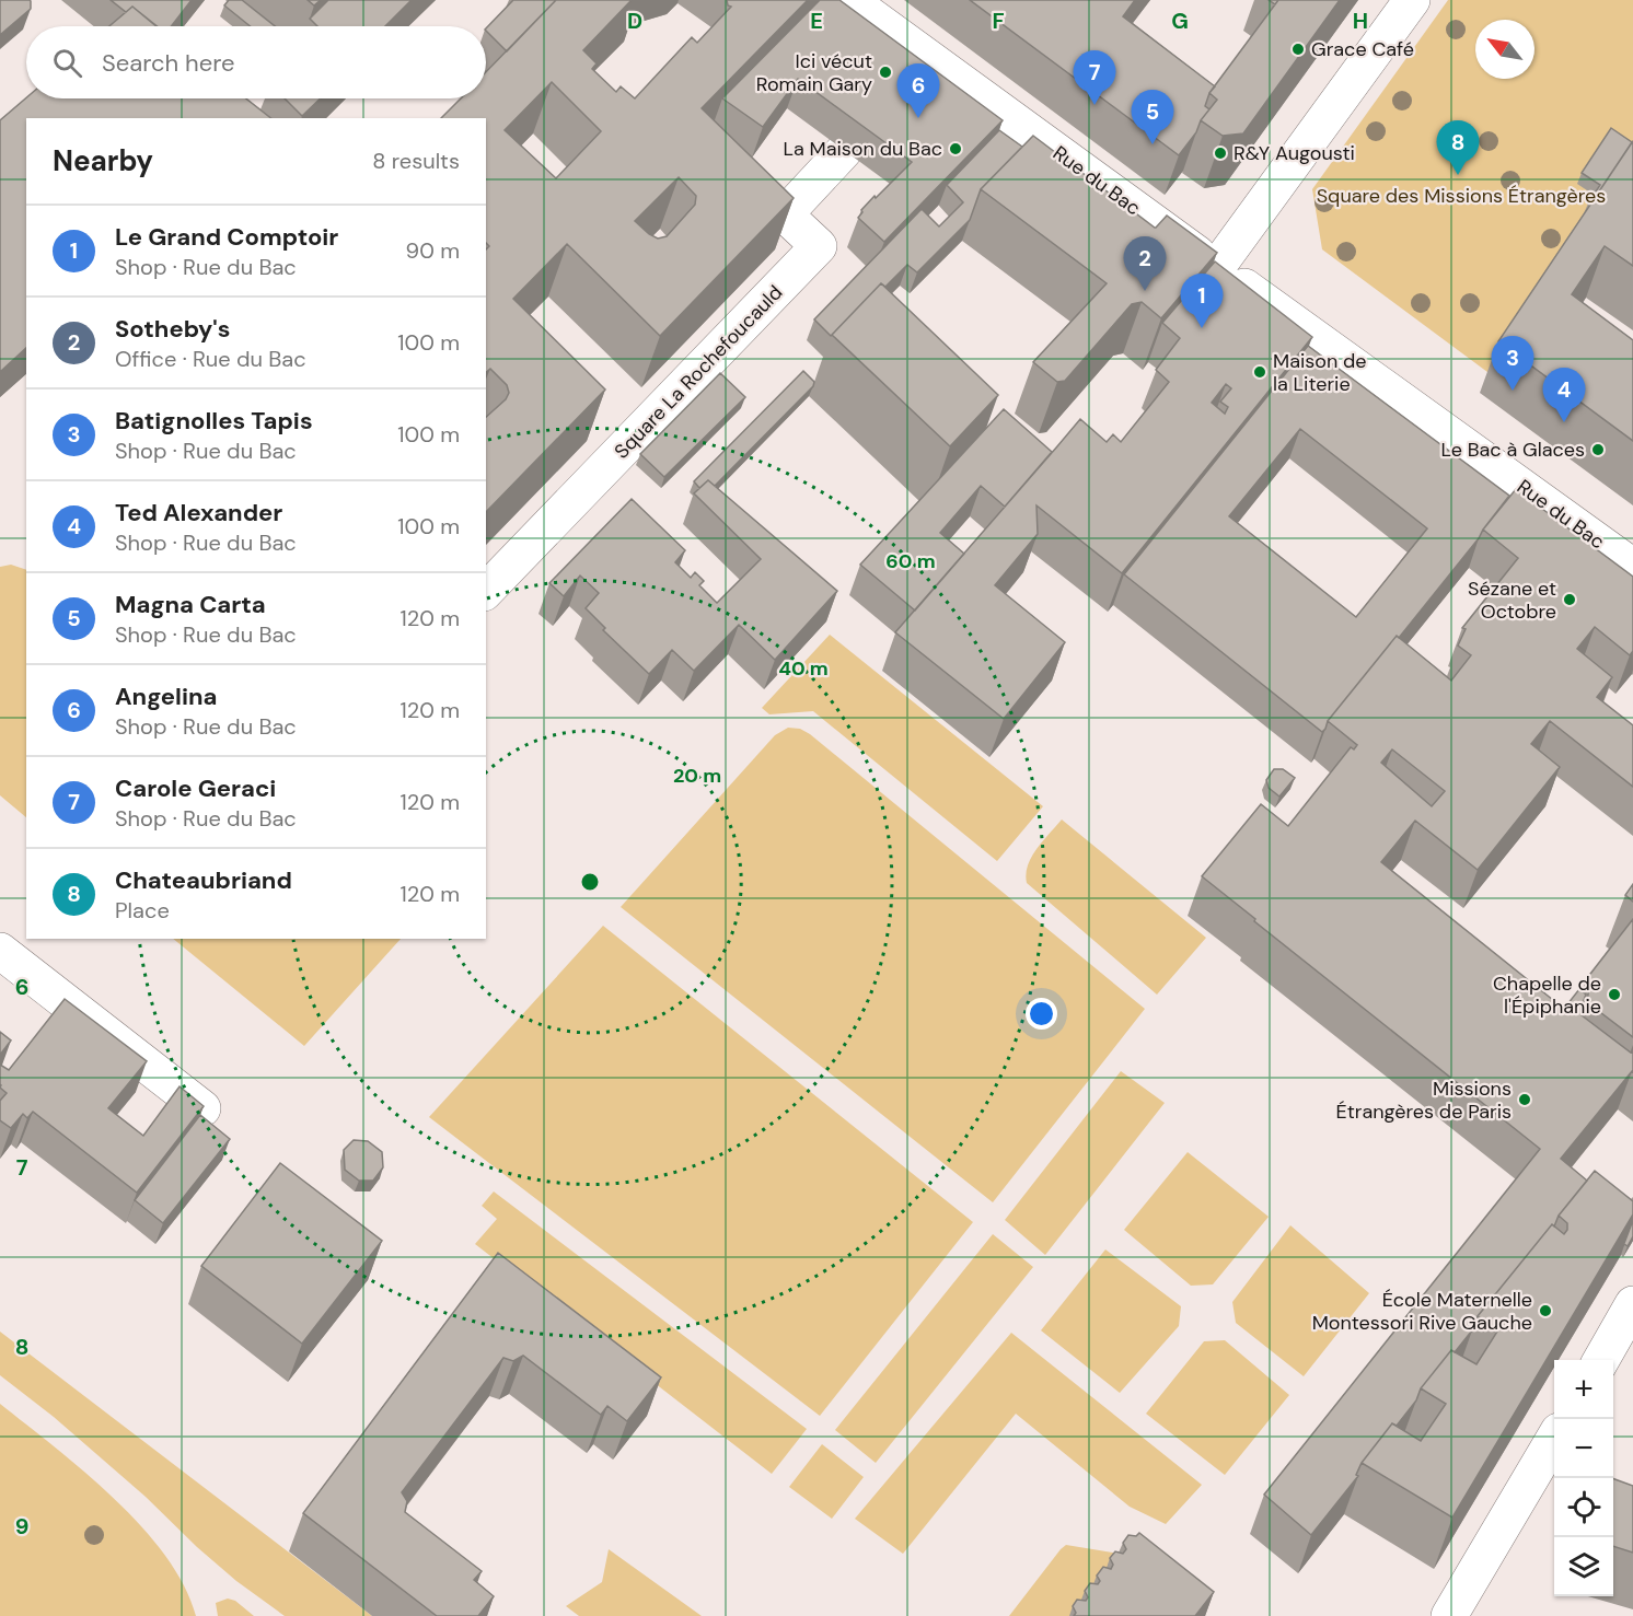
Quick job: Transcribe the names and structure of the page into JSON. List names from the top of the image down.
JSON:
{
  "streets": {
    "street": ["Rue du Bac", "Square La Rochefoucauld"]
  },
  "parks": ["Square des Missions Étrangères"],
  "places": [
    "Grace Café",
    "Ici vécut Romain Gary",
    "La Maison du Bac",
    "R&Y Augousti",
    "Maison de la Literie",
    "Le Bac à Glaces",
    "Sézane et Octobre",
    "Chapelle de l'Épiphanie",
    "Missions Étrangères de Paris",
    "École Maternelle Montessori Rive Gauche"
  ],
  "north": "top left",
  "page": {
    "search": "Search here",
    "pins": [
      "7",
      "6",
      "5",
      "8",
      "2",
      "1",
      "3",
      "4"
    ],
    "heading": ["Nearby", "8 results"],
    "list": [
      {
        "mark": "1",
        "name": "Le Grand Comptoir",
        "note": "Shop · Rue du Bac",
        "value": "90 m"
      },
      {
        "mark": "2",
        "name": "Sotheby's",
        "note": "Office · Rue du Bac",
        "value": "100 m"
      },
      {
        "mark": "3",
        "name": "Batignolles Tapis",
        "note": "Shop · Rue du Bac",
        "value": "100 m"
      },
      {
        "mark": "4",
        "name": "Ted Alexander",
        "note": "Shop · Rue du Bac",
        "value": "100 m"
      },
      {
        "mark": "5",
        "name": "Magna Carta",
        "note": "Shop · Rue du Bac",
        "value": "120 m"
      },
      {
        "mark": "6",
        "name": "Angelina",
        "note": "Shop · Rue du Bac",
        "value": "120 m"
      },
      {
        "mark": "7",
        "name": "Carole Geraci",
        "note": "Shop · Rue du Bac",
        "value": "120 m"
      },
      {
        "mark": "8",
        "name": "Chateaubriand",
        "note": "Place",
        "value": "120 m"
      }
    ],
    "map_buttons": ["+", "−"]
  },
  "grid": {
    "columns": [
      "D",
      "E",
      "F",
      "G",
      "H"
    ],
    "rows": [
      "6",
      "7",
      "8",
      "9"
    ]
  },
  "rings": ["60 m", "40 m", "20 m"]
}
